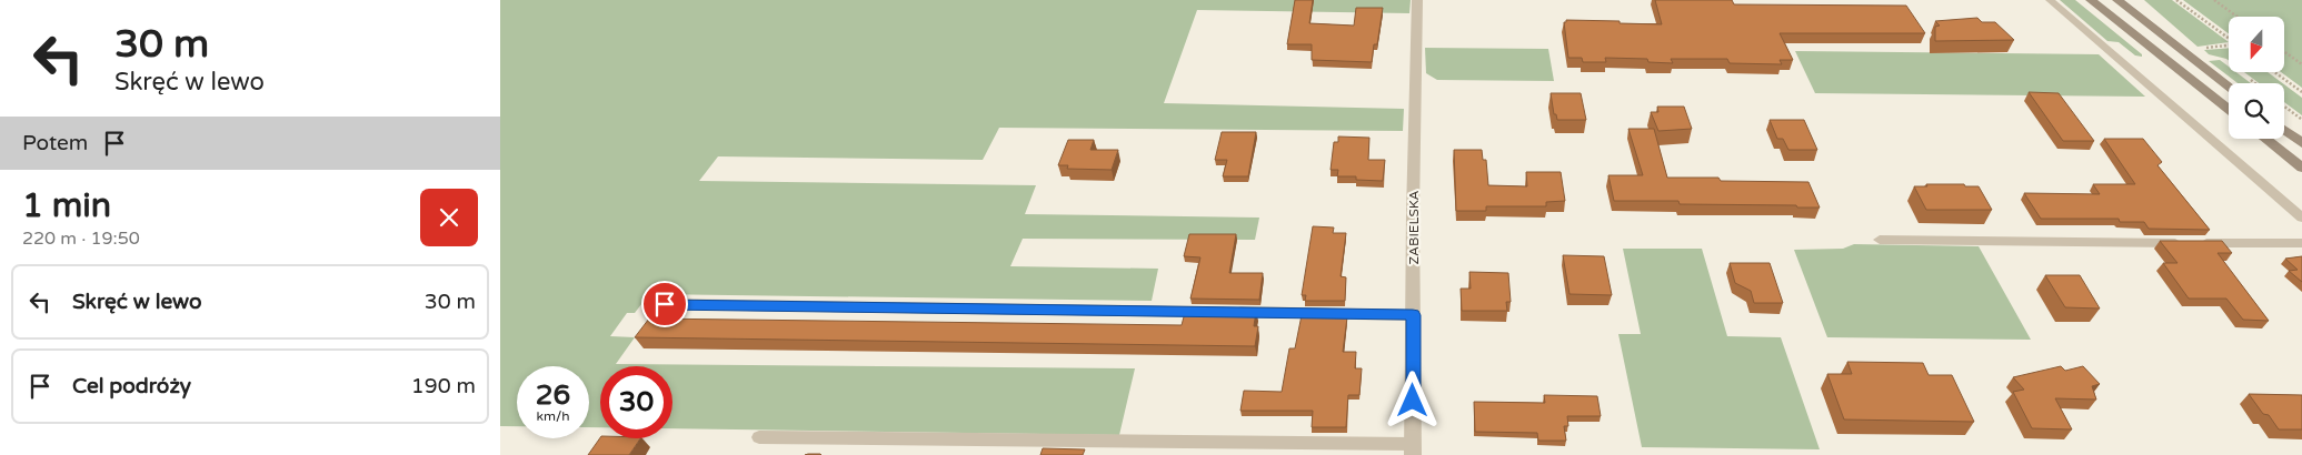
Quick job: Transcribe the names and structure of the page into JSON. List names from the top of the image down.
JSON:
{
  "streets": {
    "street": ["ZABIELSKA"]
  },
  "north": "bottom",
  "page": {
    "turn": ["30 m", "Skręć w lewo"],
    "then": "Potem",
    "heading": ["1 min", "220 m · 19:50"],
    "list": [
      {
        "name": "Skręć w lewo",
        "value": "30 m"
      },
      {
        "name": "Cel podróży",
        "value": "190 m"
      }
    ],
    "speed": "26 km/h",
    "limit": "30"
  }
}
